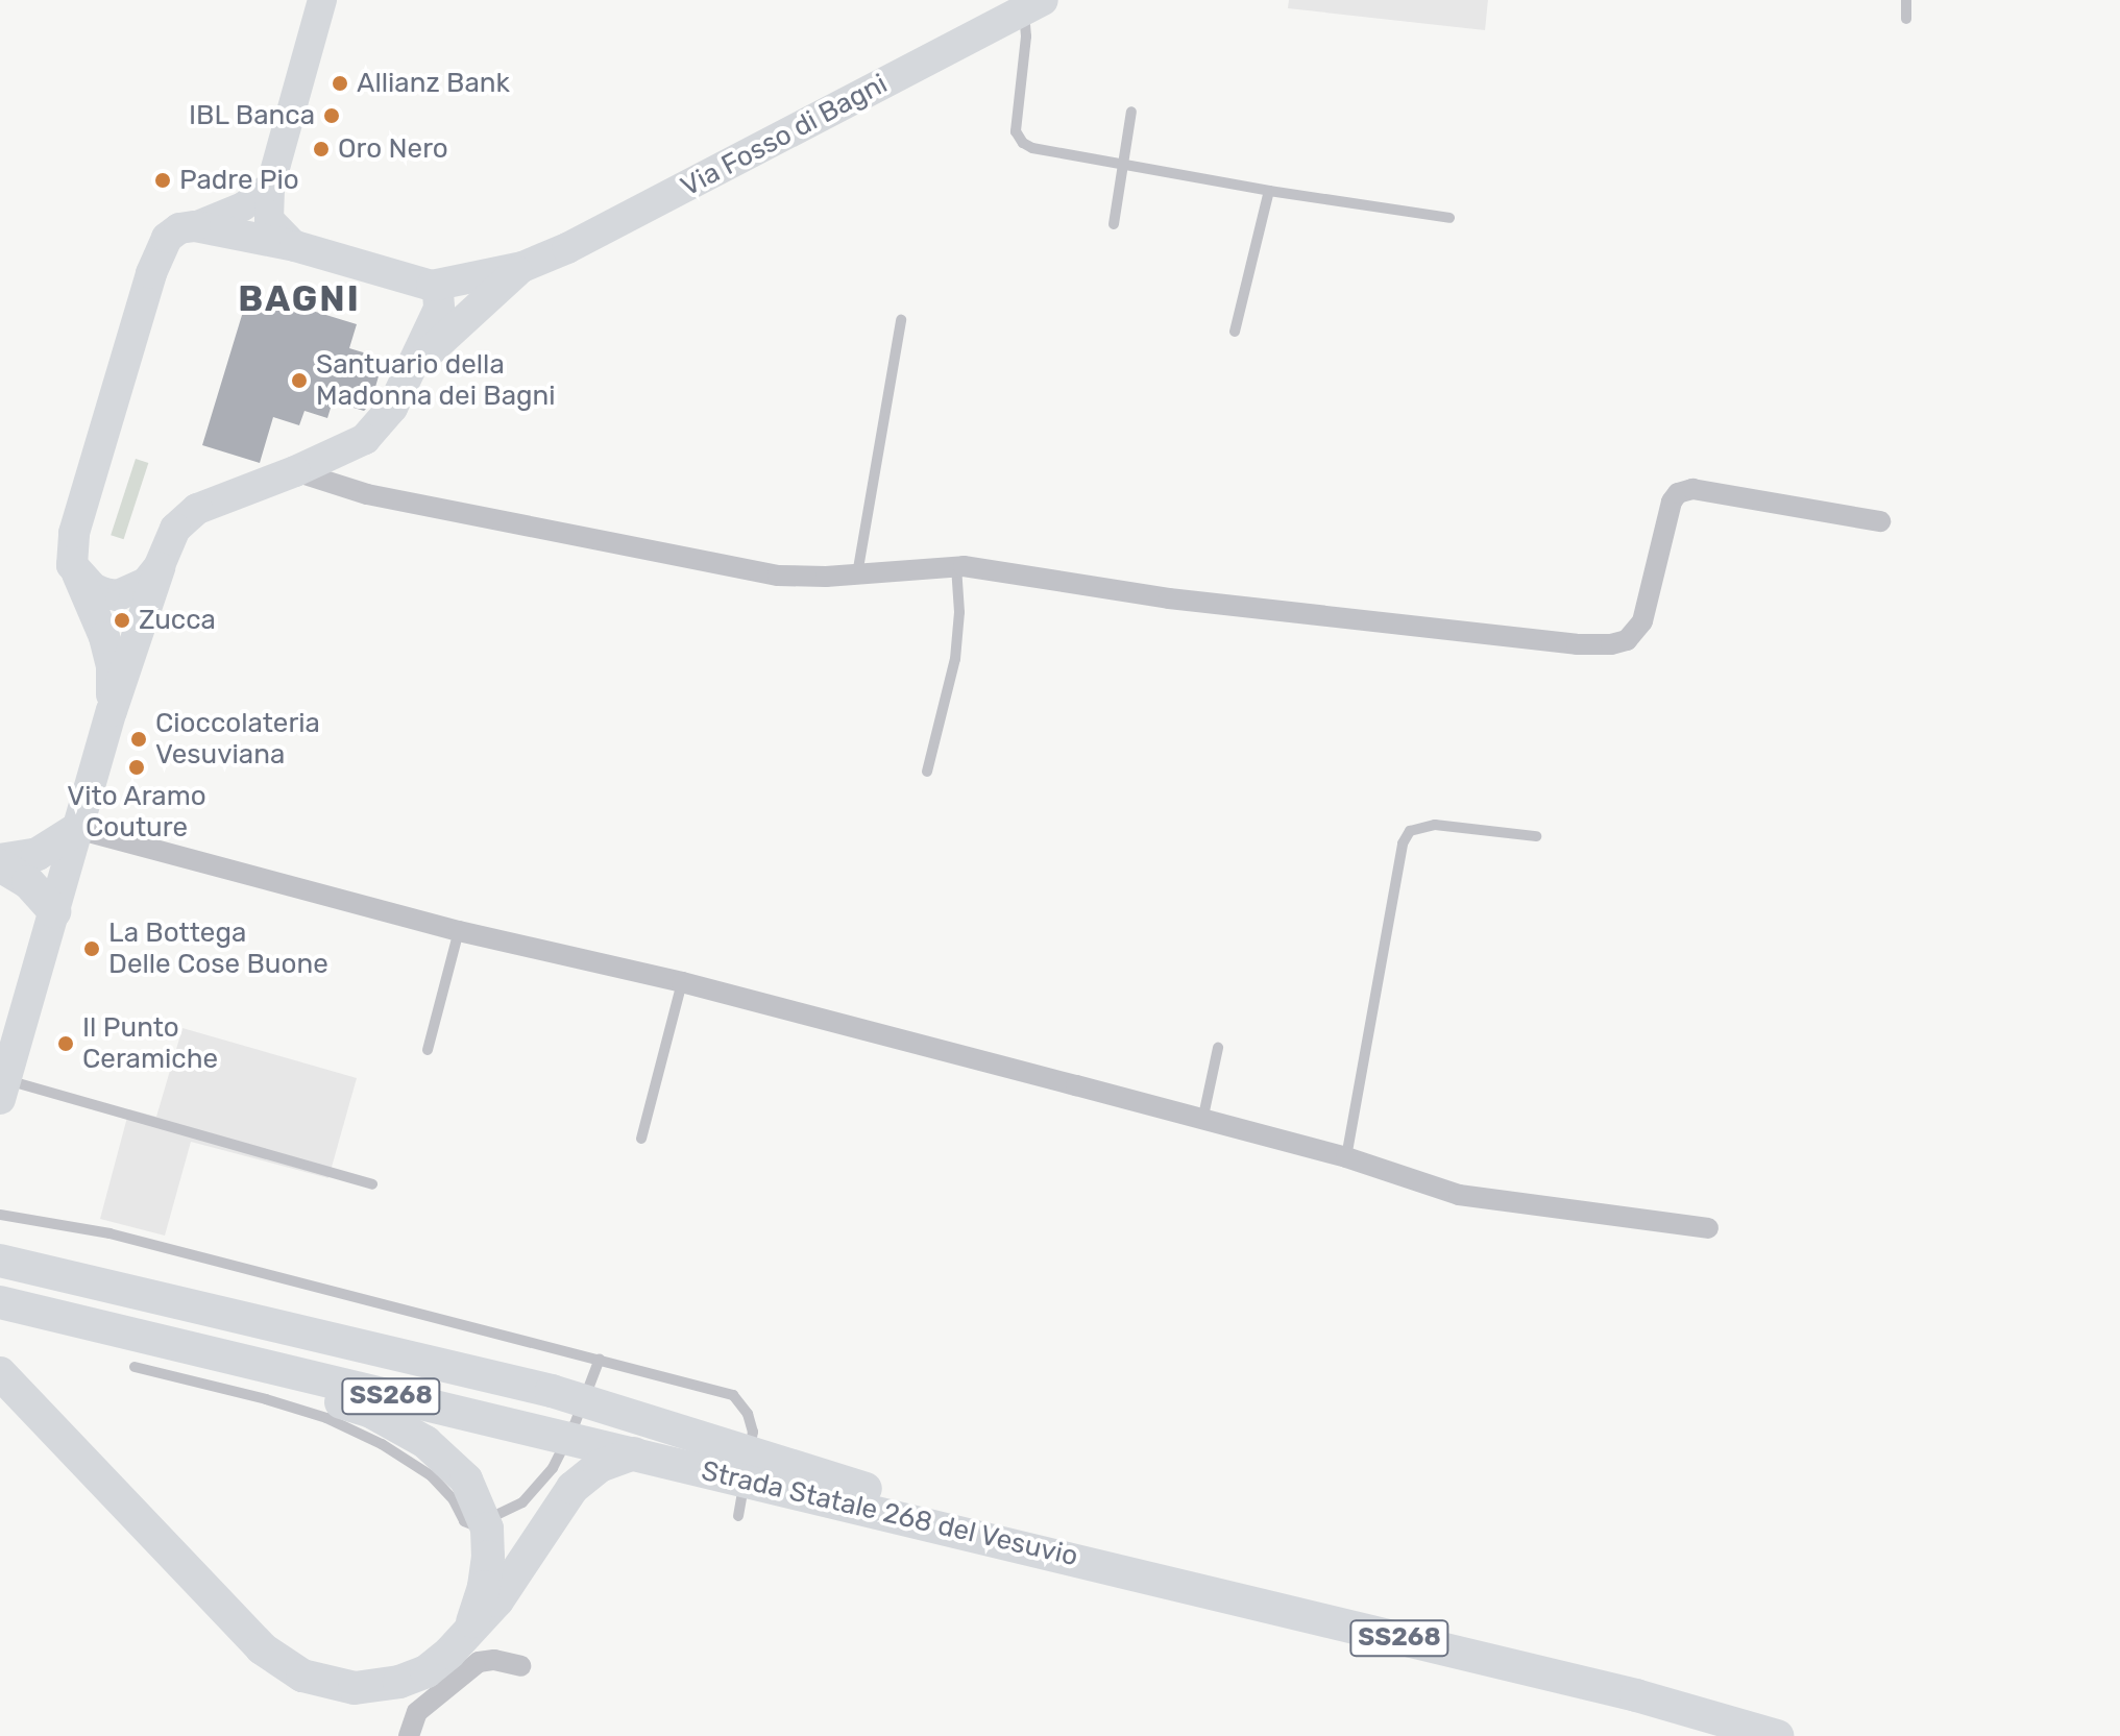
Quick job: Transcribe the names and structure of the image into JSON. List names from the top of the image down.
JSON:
{
  "streets": {
    "highway": ["SS268", "Strada Statale 268 del Vesuvio"],
    "main road": ["Via Fosso di Bagni"]
  },
  "districts": ["BAGNI"],
  "places": [
    "Allianz Bank",
    "IBL Banca",
    "Oro Nero",
    "Padre Pio",
    "Santuario della Madonna dei Bagni",
    "Zucca",
    "Cioccolateria Vesuviana",
    "Vito Aramo Couture",
    "La Bottega Delle Cose Buone",
    "Il Punto Ceramiche"
  ]
}
